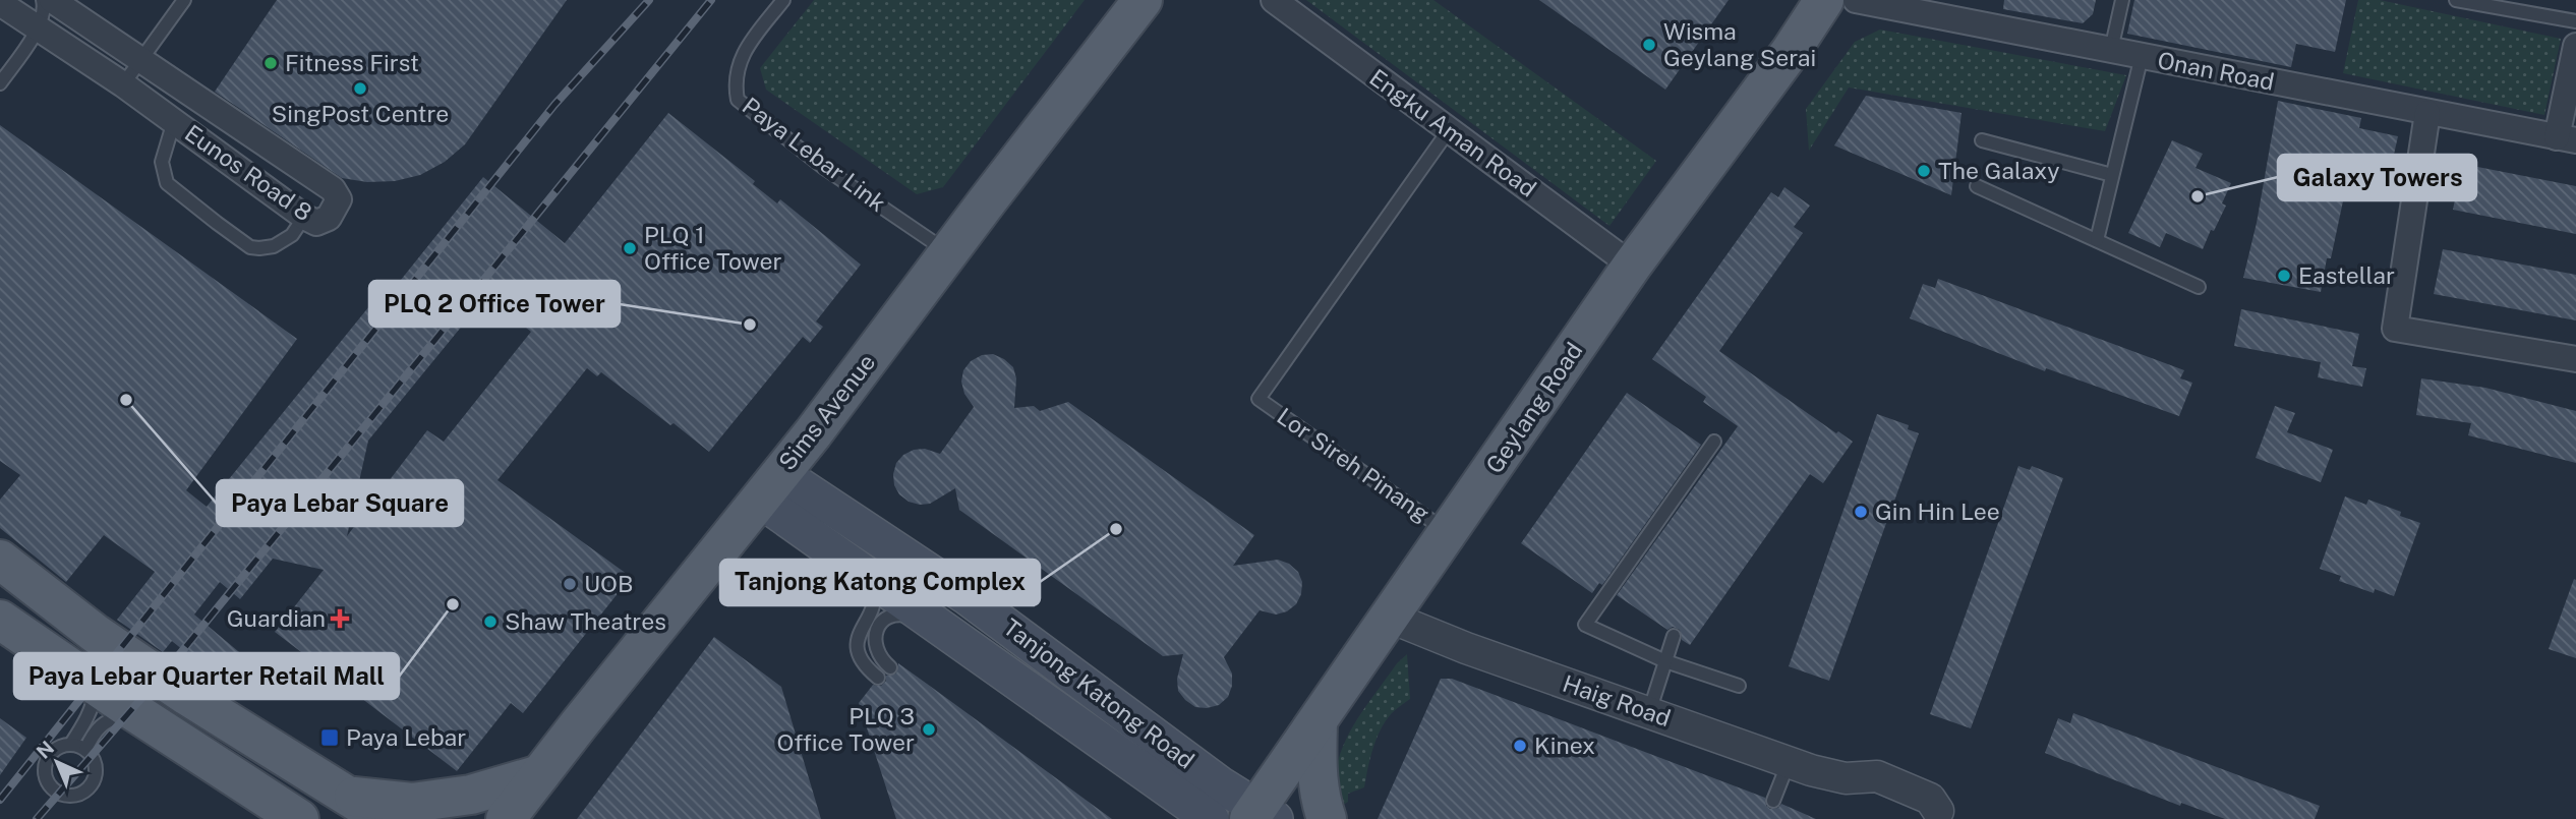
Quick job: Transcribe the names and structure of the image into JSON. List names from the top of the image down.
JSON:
{
  "streets": {
    "main road": ["Geylang Road", "Sims Avenue", "Tanjong Katong Road"],
    "street": [
      "Onan Road",
      "Engku Aman Road",
      "Eunos Road 8",
      "Haig Road"
    ],
    "lane": ["Paya Lebar Link", "Lor Sireh Pinang"]
  },
  "crossings": [
    ["Engku Aman Road", "Geylang Road"],
    ["Engku Aman Road", "Lor Sireh Pinang"],
    ["Paya Lebar Link", "Sims Avenue"],
    ["Geylang Road", "Lor Sireh Pinang"],
    ["Geylang Road", "Tanjong Katong Road"],
    ["Geylang Road", "Haig Road"],
    ["Sims Avenue", "Tanjong Katong Road"]
  ],
  "places": {
    "other": [
      "Wisma Geylang Serai",
      "Fitness First",
      "SingPost Centre",
      "The Galaxy",
      "Galaxy Towers",
      "PLQ 1 Office Tower",
      "Eastellar",
      "PLQ 2 Office Tower",
      "Paya Lebar Square",
      "Gin Hin Lee",
      "Tanjong Katong Complex",
      "UOB",
      "Paya Lebar Quarter Retail Mall",
      "Shaw Theatres",
      "PLQ 3 Office Tower",
      "Kinex"
    ],
    "health": ["Guardian"],
    "transit": ["Paya Lebar"]
  },
  "north": "top left"
}
